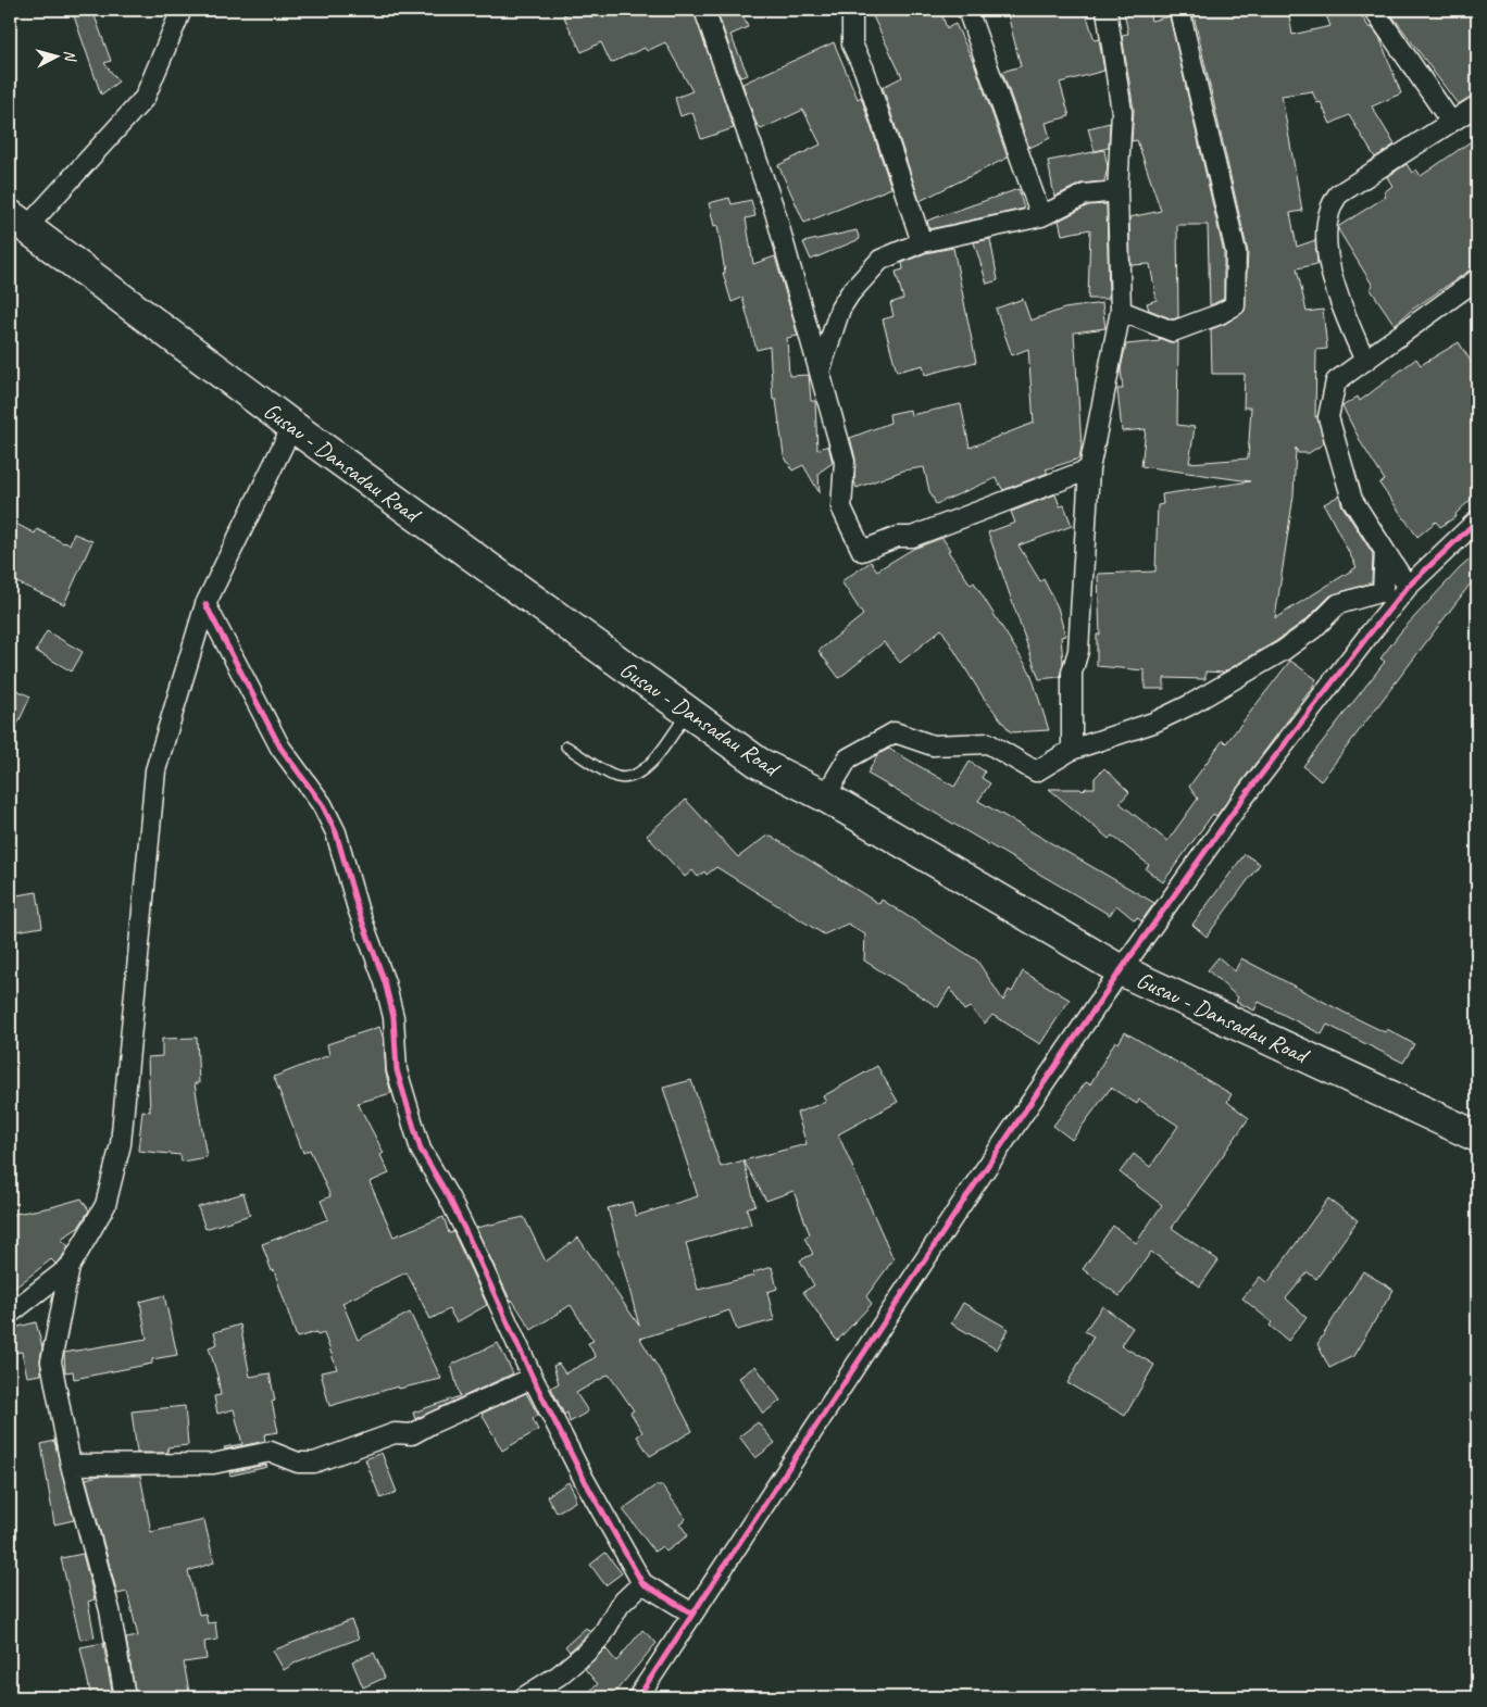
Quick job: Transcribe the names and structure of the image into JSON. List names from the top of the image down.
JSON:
{
  "streets": {
    "main road": ["Gusau - Dansadau Road"]
  },
  "north": "right"
}
